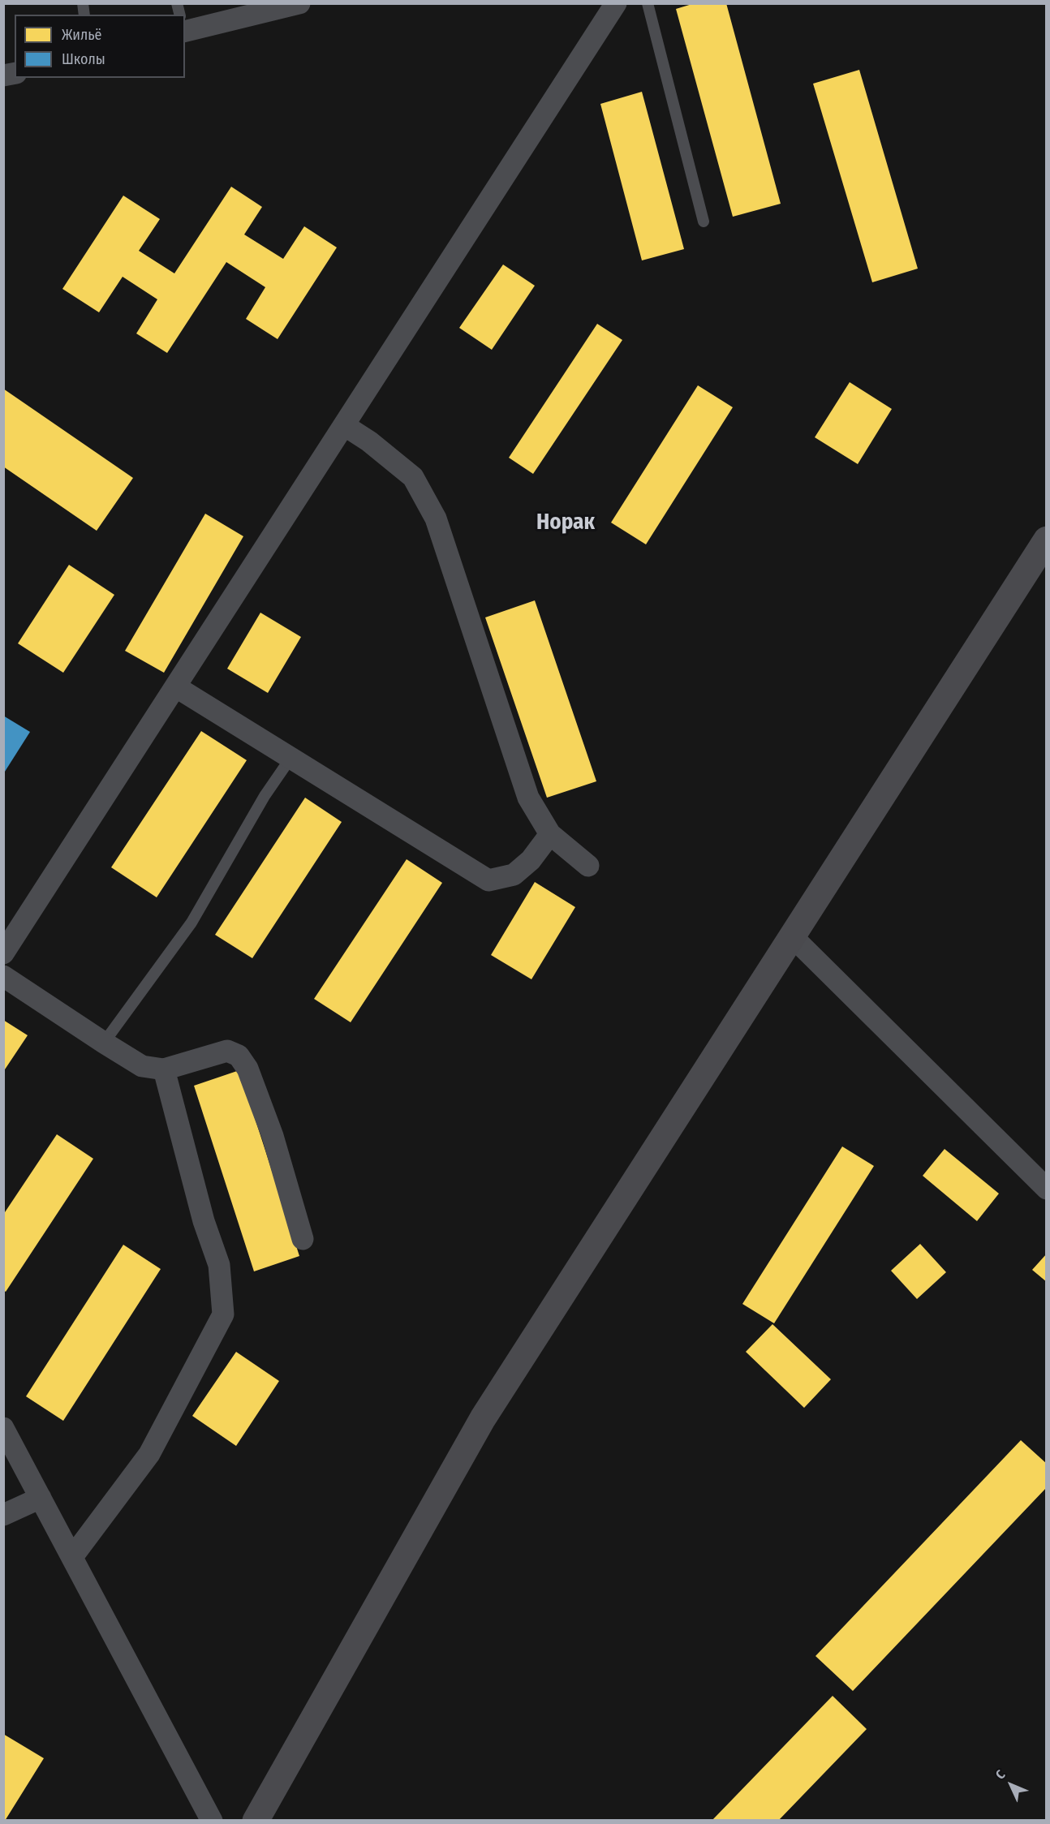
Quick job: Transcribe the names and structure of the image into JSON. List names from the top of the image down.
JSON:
{
  "districts": ["Норак"],
  "legend": ["Жильё", "Школы"],
  "north": "top left"
}
